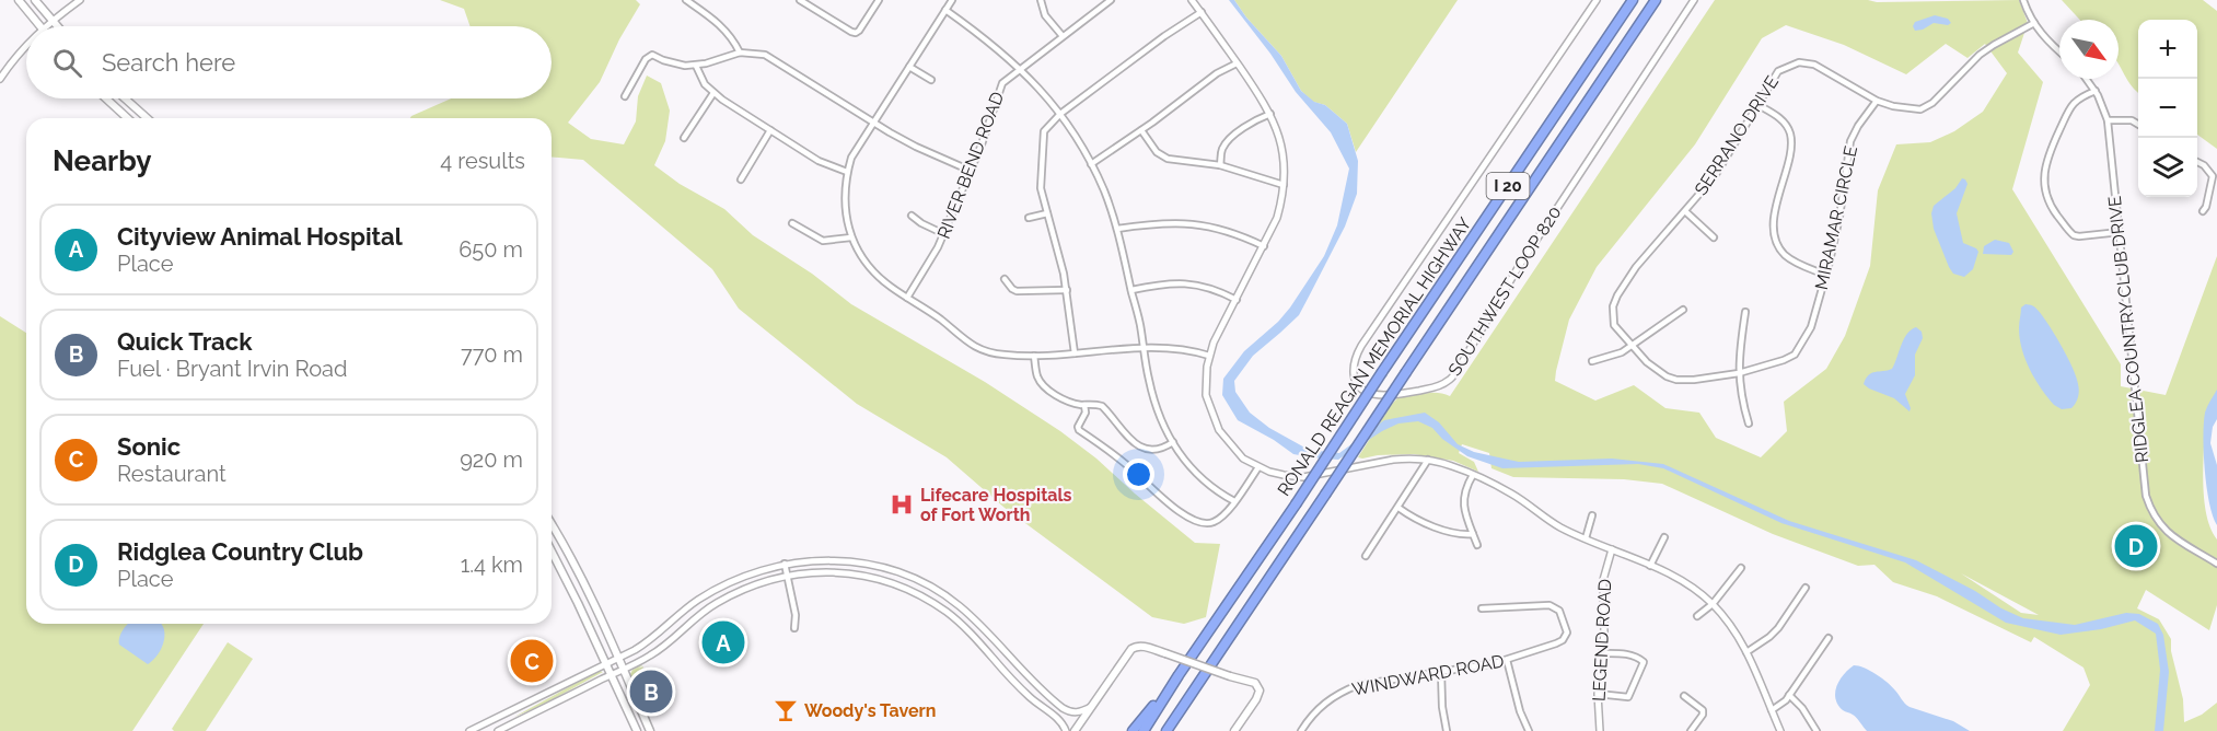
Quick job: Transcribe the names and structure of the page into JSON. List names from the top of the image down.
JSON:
{
  "streets": {
    "highway": ["I 20", "RONALD REAGAN MEMORIAL HIGHWAY"],
    "street": [
      "SERRANO DRIVE",
      "RIVER BEND ROAD",
      "MIRAMAR CIRCLE",
      "SOUTHWEST LOOP 820",
      "RIDGLEA COUNTRY CLUB DRIVE",
      "LEGEND ROAD",
      "WINDWARD ROAD"
    ]
  },
  "crossings": [
    ["SERRANO DRIVE", "MIRAMAR CIRCLE"]
  ],
  "places": {
    "hospital": ["Lifecare Hospitals of Fort Worth"],
    "bar": ["Woody's Tavern"]
  },
  "north": "bottom right",
  "page": {
    "map_buttons": ["+", "−"],
    "search": "Search here",
    "heading": ["Nearby", "4 results"],
    "list": [
      {
        "mark": "A",
        "name": "Cityview Animal Hospital",
        "note": "Place",
        "value": "650 m"
      },
      {
        "mark": "B",
        "name": "Quick Track",
        "note": "Fuel · Bryant Irvin Road",
        "value": "770 m"
      },
      {
        "mark": "C",
        "name": "Sonic",
        "note": "Restaurant",
        "value": "920 m"
      },
      {
        "mark": "D",
        "name": "Ridglea Country Club",
        "note": "Place",
        "value": "1.4 km"
      }
    ],
    "pins": [
      "D",
      "A",
      "C",
      "B"
    ]
  }
}
